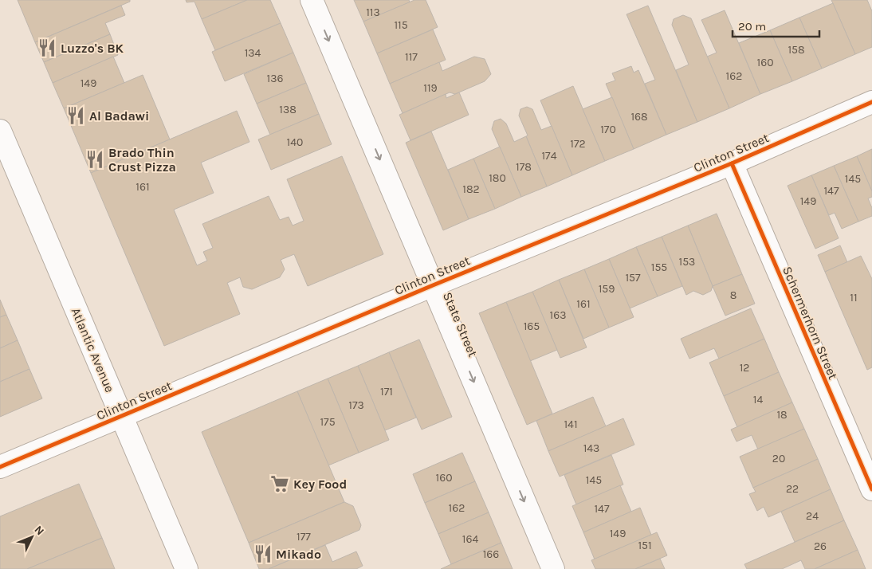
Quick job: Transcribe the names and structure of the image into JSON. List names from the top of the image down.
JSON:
{
  "streets": {
    "street": [
      "Clinton Street",
      "Schermerhorn Street",
      "State Street",
      "Atlantic Avenue"
    ]
  },
  "crossings": [
    ["Clinton Street", "Schermerhorn Street"],
    ["Clinton Street", "State Street"],
    ["Clinton Street", "Atlantic Avenue"]
  ],
  "one_way": ["State Street"],
  "places": {
    "restaurant": [
      "Luzzo's BK",
      "Al Badawi",
      "Brado Thin Crust Pizza",
      "Mikado"
    ],
    "supermarket": ["Key Food"]
  },
  "house_numbers": [
    "113",
    "115",
    "158",
    "134",
    "117",
    "160",
    "162",
    "136",
    "149",
    "119",
    "138",
    "168",
    "170",
    "140",
    "172",
    "174",
    "178",
    "180",
    "145",
    "161",
    "182",
    "147",
    "149",
    "153",
    "155",
    "157",
    "159",
    "8",
    "11",
    "161",
    "163",
    "165",
    "12",
    "171",
    "14",
    "173",
    "18",
    "175",
    "141",
    "143",
    "20",
    "160",
    "145",
    "22",
    "162",
    "147",
    "24",
    "149",
    "177",
    "164",
    "151",
    "26",
    "166"
  ],
  "scale_bar": "20 m",
  "north": "top right"
}
